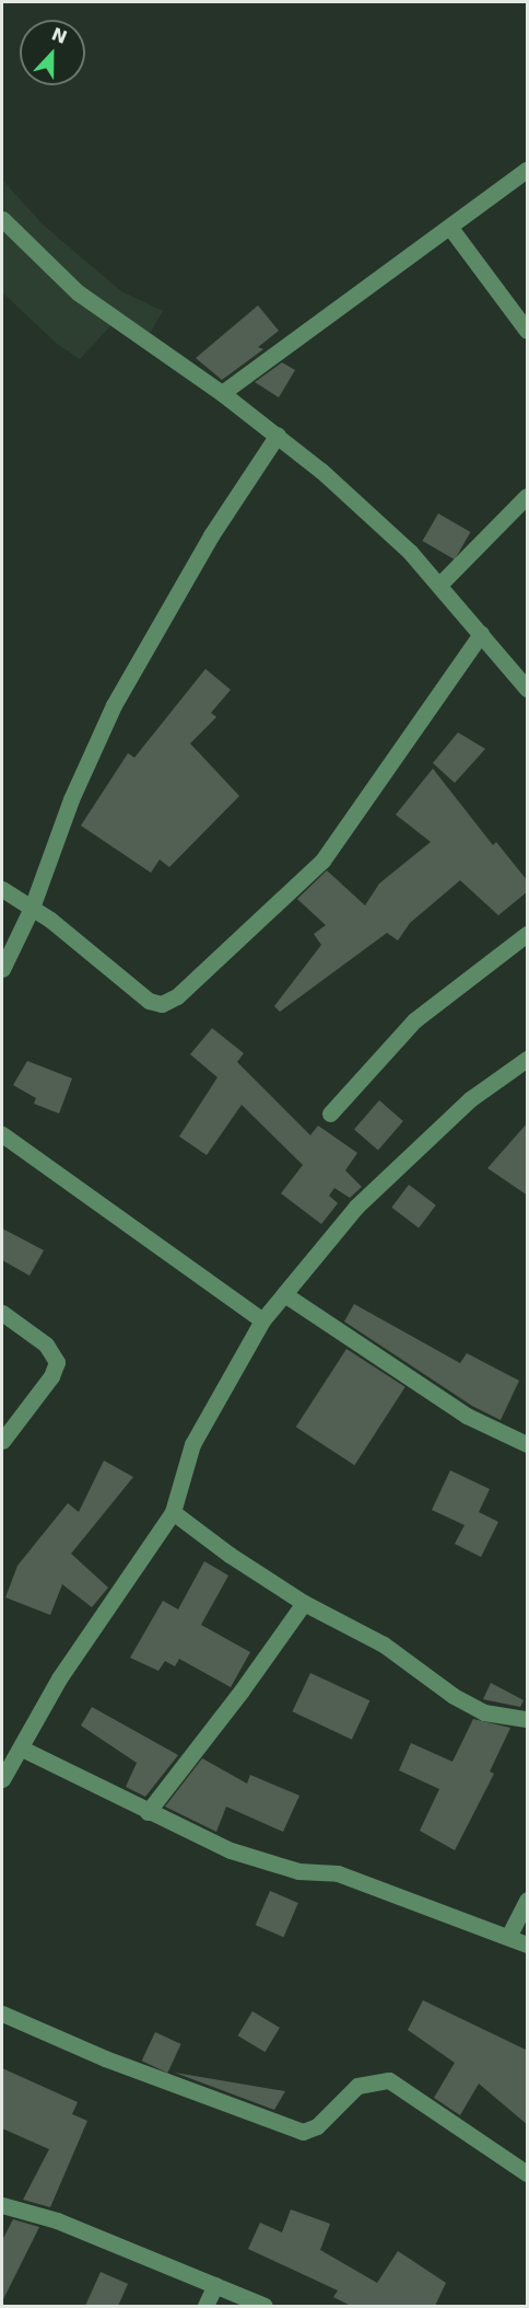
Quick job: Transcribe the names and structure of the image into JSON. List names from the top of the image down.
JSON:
{
  "north": "top"
}
